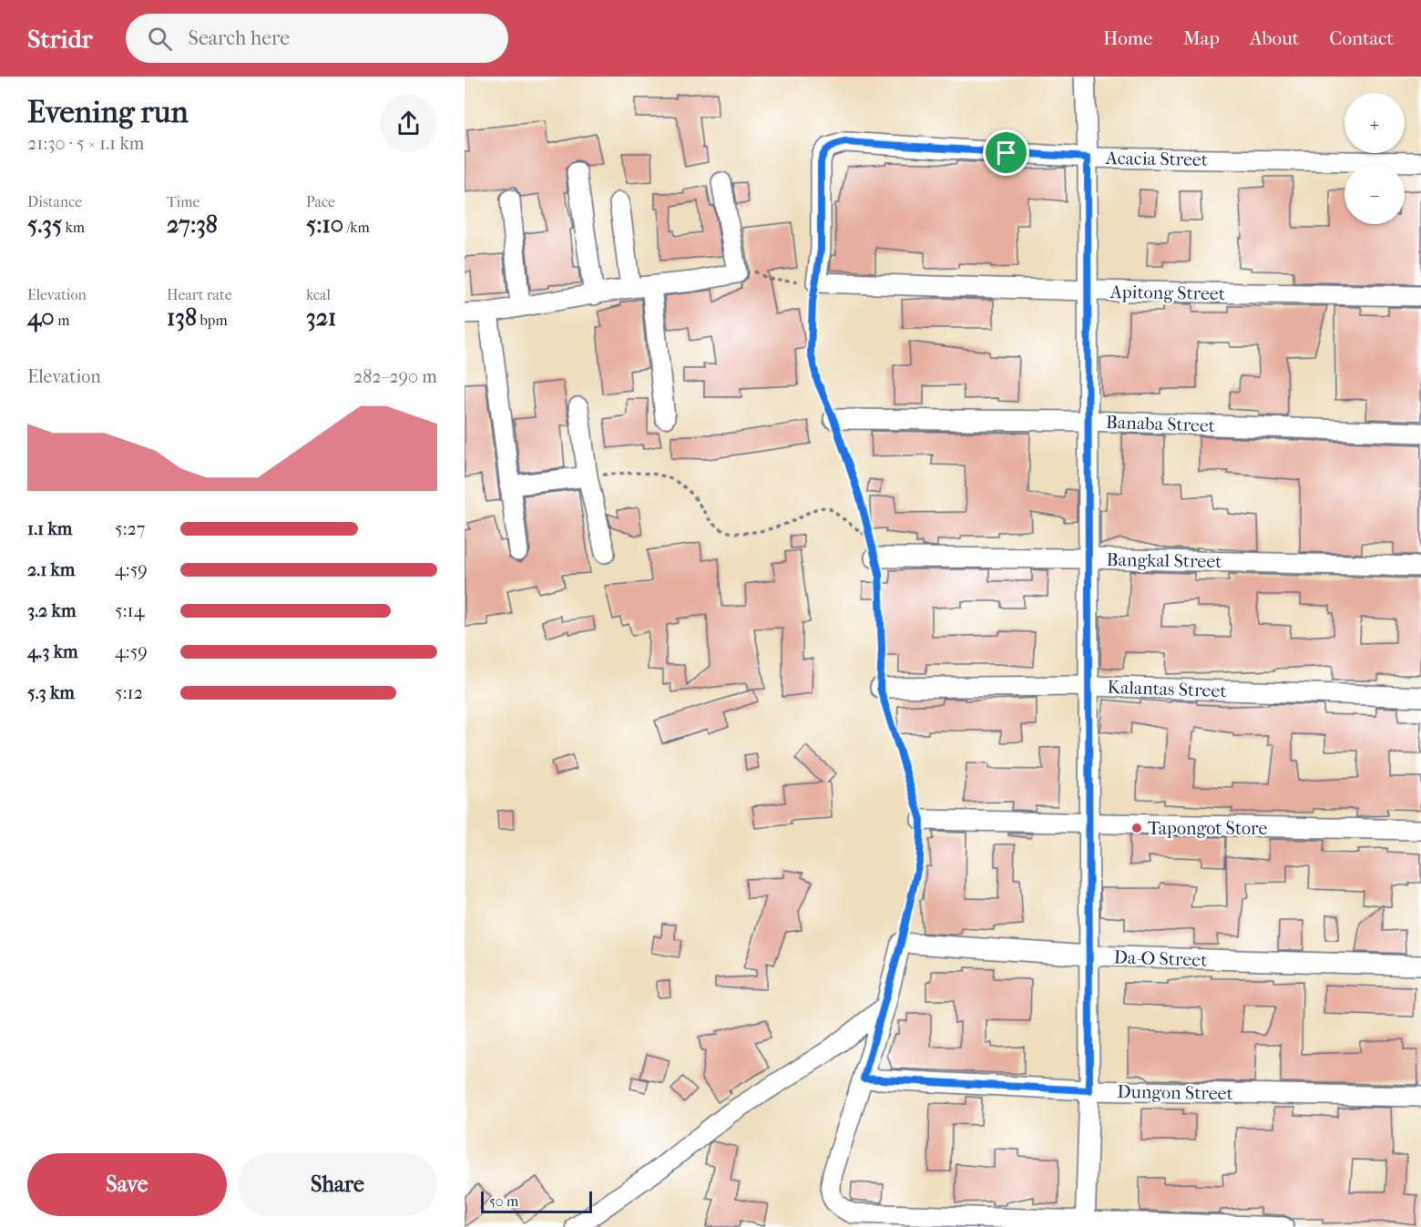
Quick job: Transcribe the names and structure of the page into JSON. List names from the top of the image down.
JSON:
{
  "streets": {
    "street": [
      "Acacia Street",
      "Apitong Street",
      "Banaba Street",
      "Bangkal Street",
      "Kalantas Street",
      "Da-O Street",
      "Dungon Street"
    ]
  },
  "crossings": [
    ["Acacia Street", "Apitong Street"]
  ],
  "places": ["Tapongot Store"],
  "scale_bar": "50 m",
  "page": {
    "header": "Stridr",
    "search": "Search here",
    "nav": [
      "Home",
      "Map",
      "About",
      "Contact"
    ],
    "heading": ["Evening run", "21:30 · 5 × 1.1 km"],
    "map_buttons": ["+", "−"],
    "stats": [
      ["Distance", "5.35 km"],
      ["Time", "27:38"],
      ["Pace", "5:10 /km"],
      ["Elevation", "40 m"],
      ["Heart rate", "138 bpm"],
      ["kcal", "321"]
    ],
    "chart": ["Elevation", "282–290 m"],
    "list": [
      {
        "name": "1.1 km",
        "note": "5:27"
      },
      {
        "name": "2.1 km",
        "note": "4:59"
      },
      {
        "name": "3.2 km",
        "note": "5:14"
      },
      {
        "name": "4.3 km",
        "note": "4:59"
      },
      {
        "name": "5.3 km",
        "note": "5:12"
      }
    ],
    "buttons": ["Save", "Share"],
    "scale": "50 m"
  }
}
